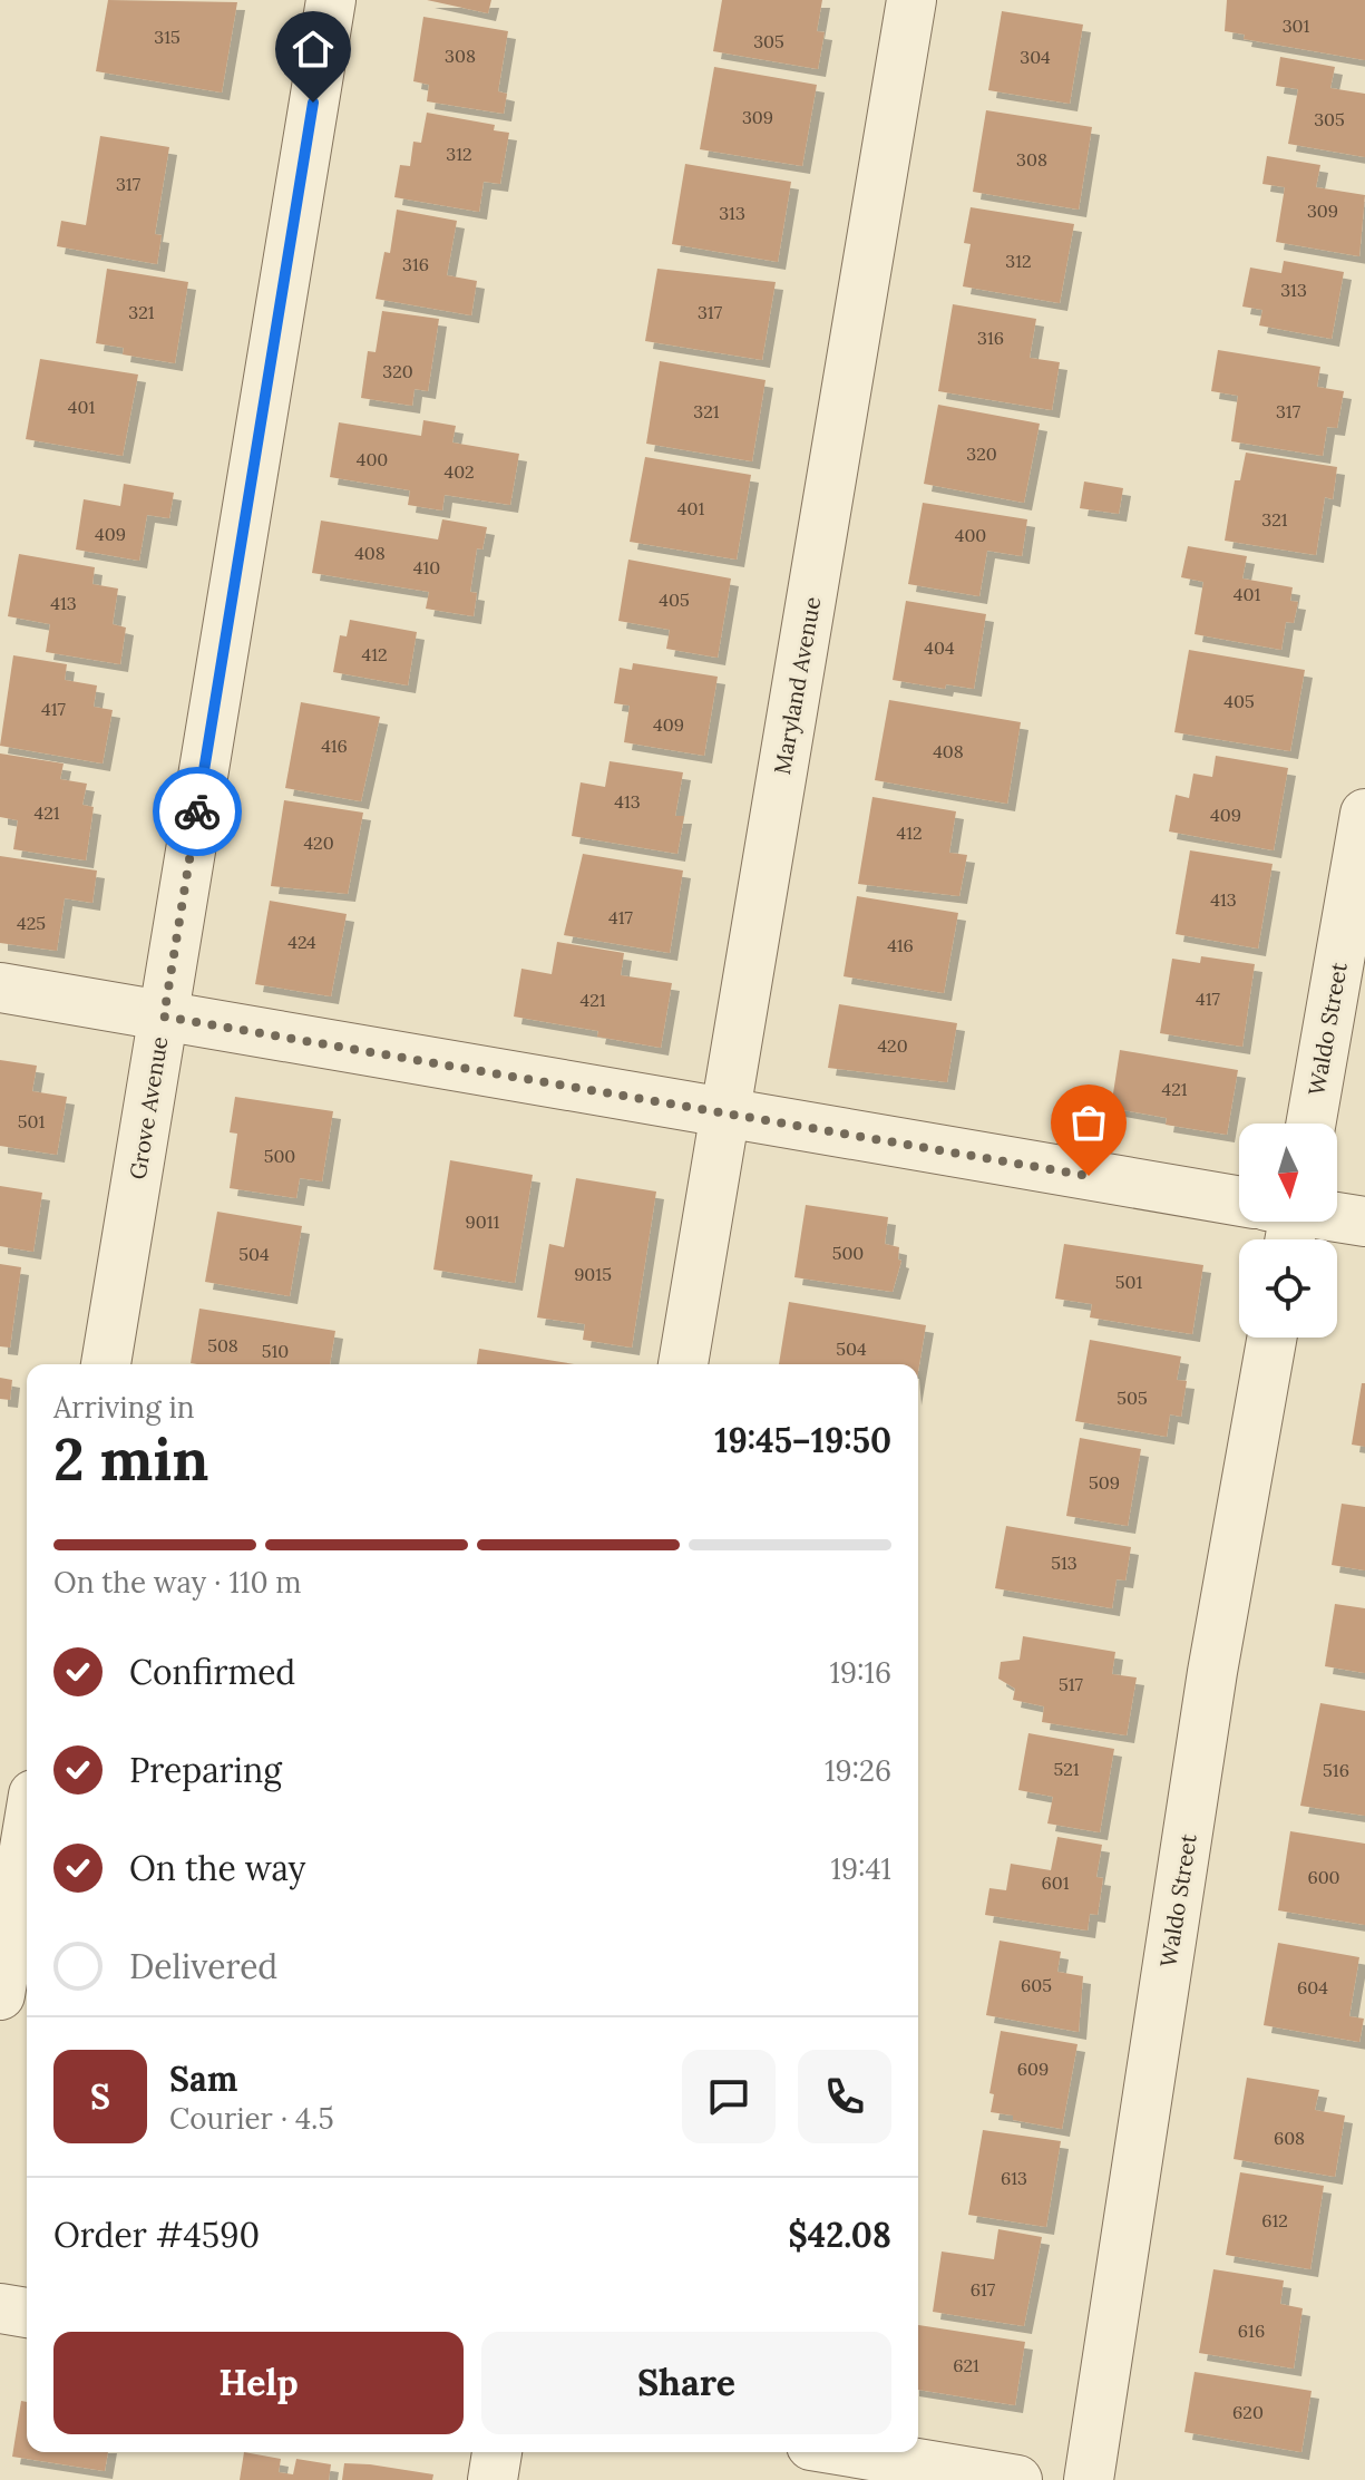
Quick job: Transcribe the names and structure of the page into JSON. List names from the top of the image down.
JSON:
{
  "streets": {
    "street": ["Maryland Avenue", "Waldo Street", "Grove Avenue"]
  },
  "house_numbers": [
    "301",
    "315",
    "305",
    "308",
    "304",
    "309",
    "305",
    "312",
    "308",
    "317",
    "309",
    "313",
    "312",
    "316",
    "313",
    "321",
    "317",
    "316",
    "320",
    "401",
    "321",
    "317",
    "320",
    "400",
    "402",
    "401",
    "321",
    "409",
    "400",
    "408",
    "410",
    "401",
    "405",
    "413",
    "404",
    "412",
    "405",
    "417",
    "409",
    "416",
    "408",
    "413",
    "421",
    "409",
    "412",
    "420",
    "413",
    "417",
    "425",
    "424",
    "416",
    "417",
    "421",
    "420",
    "421",
    "501",
    "500",
    "9011",
    "500",
    "504",
    "9015",
    "501",
    "508",
    "504",
    "510",
    "505",
    "509",
    "513",
    "517",
    "521",
    "516",
    "600",
    "601",
    "605",
    "604",
    "609",
    "608",
    "613",
    "612",
    "617",
    "616",
    "621",
    "620"
  ],
  "north": "bottom",
  "page": {
    "heading": ["2 min", "Arriving in", "19:45–19:50"],
    "panel": [
      "Sam",
      "Courier · 4.5",
      "Order #4590",
      "$42.08"
    ],
    "bar": "On the way · 110 m",
    "list": [
      ["Confirmed", "19:16"],
      ["Preparing", "19:26"],
      ["On the way", "19:41"],
      "Delivered"
    ],
    "round": "S",
    "buttons": ["Help", "Share"]
  }
}
